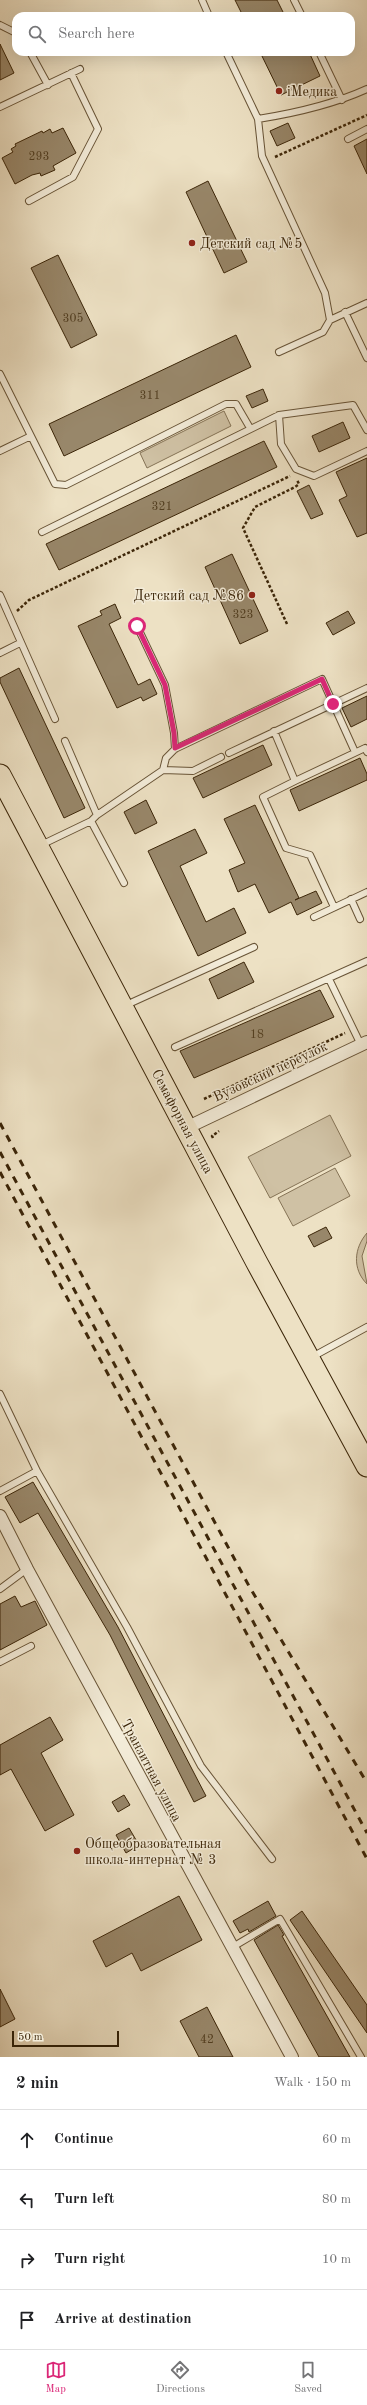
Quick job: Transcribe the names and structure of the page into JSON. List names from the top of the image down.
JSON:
{
  "streets": {
    "highway": ["Семафорная улица"],
    "street": ["Вузовский переулок", "Транзитная улица"]
  },
  "crossings": [
    ["Вузовский переулок", "Семафорная улица"]
  ],
  "places": [
    "iМедика",
    "Детский сад №5",
    "Детский сад №86",
    "Общеобразовательная школа-интернат № 3"
  ],
  "house_numbers": [
    "293",
    "305",
    "311",
    "321",
    "323",
    "18",
    "42"
  ],
  "scale_bar": "50 m",
  "page": {
    "search": "Search here",
    "scale": "50 m",
    "heading": ["2 min", "Walk · 150 m"],
    "list": [
      ["Continue", "60 m"],
      ["Turn left", "80 m"],
      ["Turn right", "10 m"],
      "Arrive at destination"
    ],
    "nav": ["Map", "Directions", "Saved"]
  }
}
